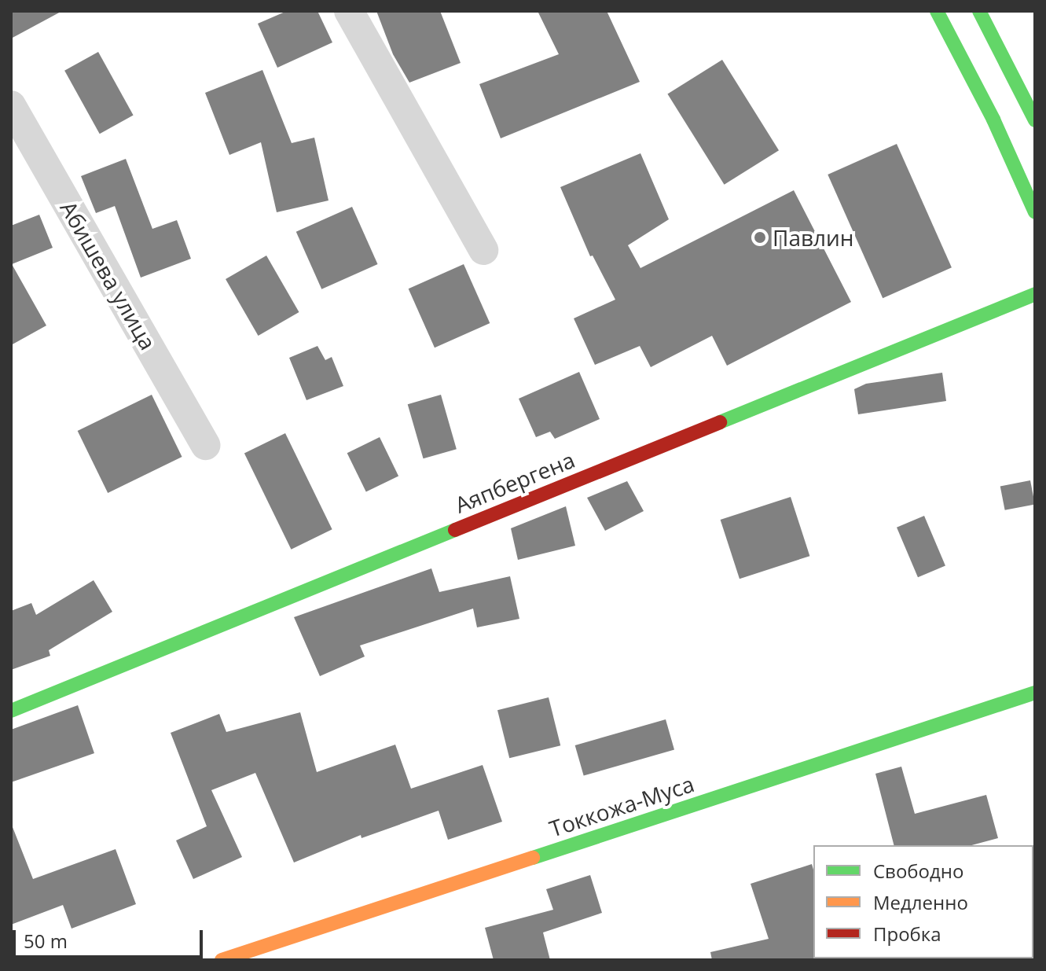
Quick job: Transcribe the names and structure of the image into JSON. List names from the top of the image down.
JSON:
{
  "streets": {
    "street": ["Абишева улица", "Аяпбергена", "Токкожа-Муса"]
  },
  "places": ["Павлин"],
  "legend": ["Свободно", "Медленно", "Пробка"],
  "scale_bar": "50 m"
}
